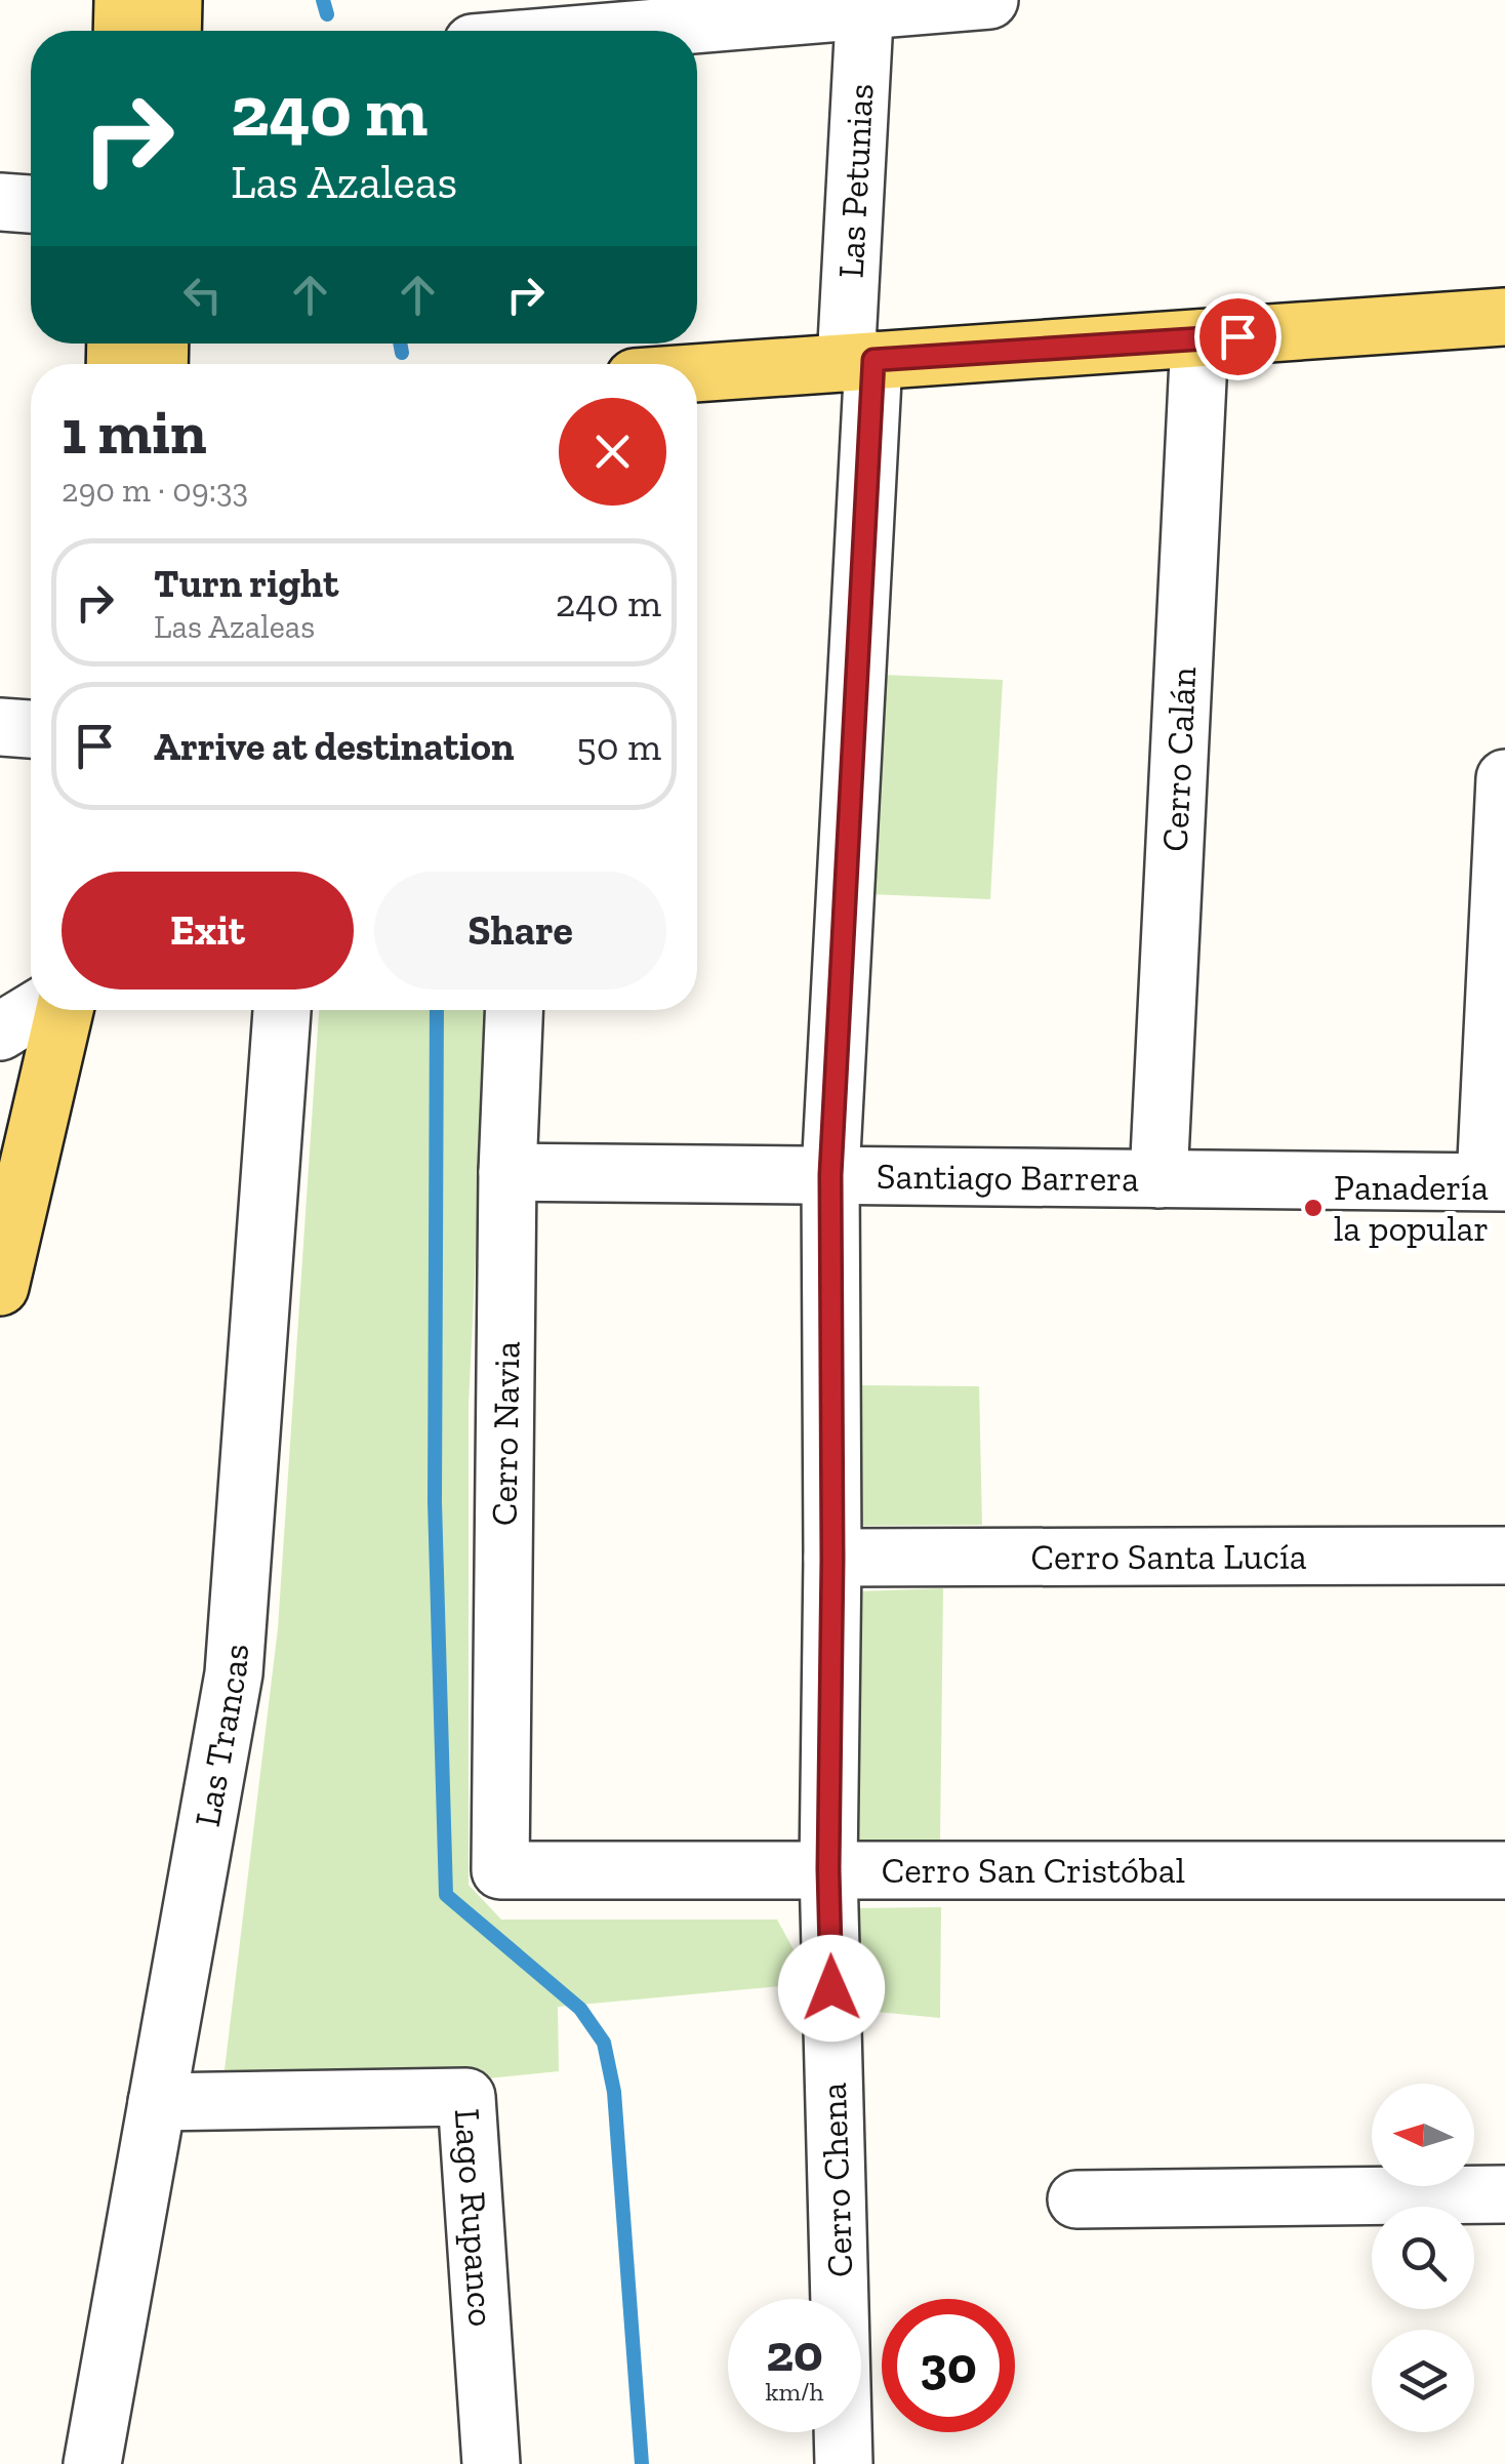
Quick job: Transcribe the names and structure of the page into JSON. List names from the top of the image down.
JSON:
{
  "streets": {
    "street": [
      "Las Petunias",
      "Cerro Calán",
      "Santiago Barrera",
      "Cerro Navia",
      "Cerro Santa Lucía",
      "Las Trancas",
      "Cerro San Cristóbal",
      "Cerro Chena",
      "Lago Rupanco"
    ]
  },
  "crossings": [
    ["Las Petunias", "Cerro Chena"],
    ["Cerro Calán", "Santiago Barrera"],
    ["Santiago Barrera", "Cerro Navia"],
    ["Santiago Barrera", "Cerro Chena"],
    ["Cerro Navia", "Cerro San Cristóbal"],
    ["Cerro Santa Lucía", "Cerro Chena"],
    ["Las Trancas", "Lago Rupanco"],
    ["Cerro San Cristóbal", "Cerro Chena"]
  ],
  "places": ["Panadería la popular"],
  "north": "left",
  "page": {
    "turn": ["240 m", "Las Azaleas"],
    "heading": ["1 min", "290 m · 09:33"],
    "list": [
      {
        "name": "Turn right",
        "note": "Las Azaleas",
        "value": "240 m"
      },
      {
        "name": "Arrive at destination",
        "value": "50 m"
      }
    ],
    "buttons": ["Exit", "Share"],
    "speed": "20 km/h",
    "limit": "30"
  }
}
